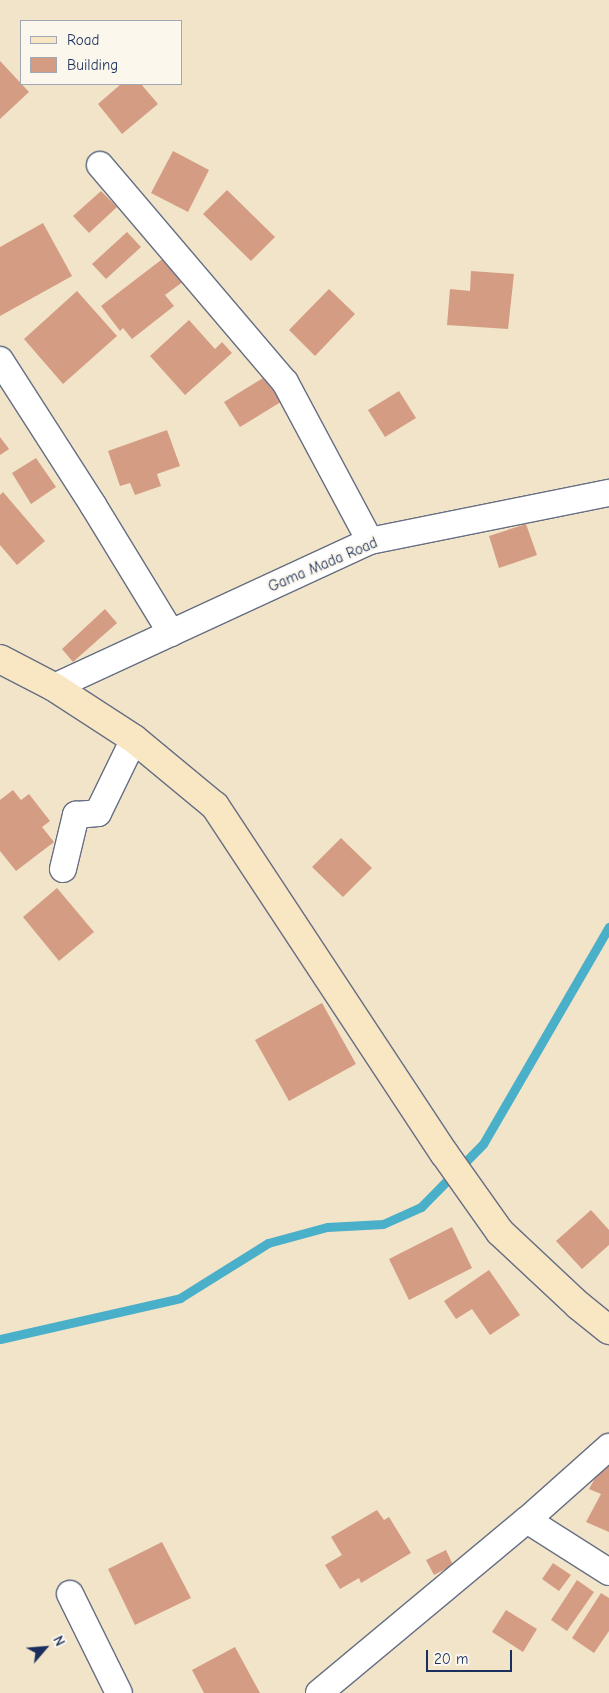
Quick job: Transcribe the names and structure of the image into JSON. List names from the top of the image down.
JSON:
{
  "streets": {
    "street": ["Gama Mada Road"]
  },
  "legend": ["Road", "Building"],
  "scale_bar": "20 m",
  "north": "top right"
}
